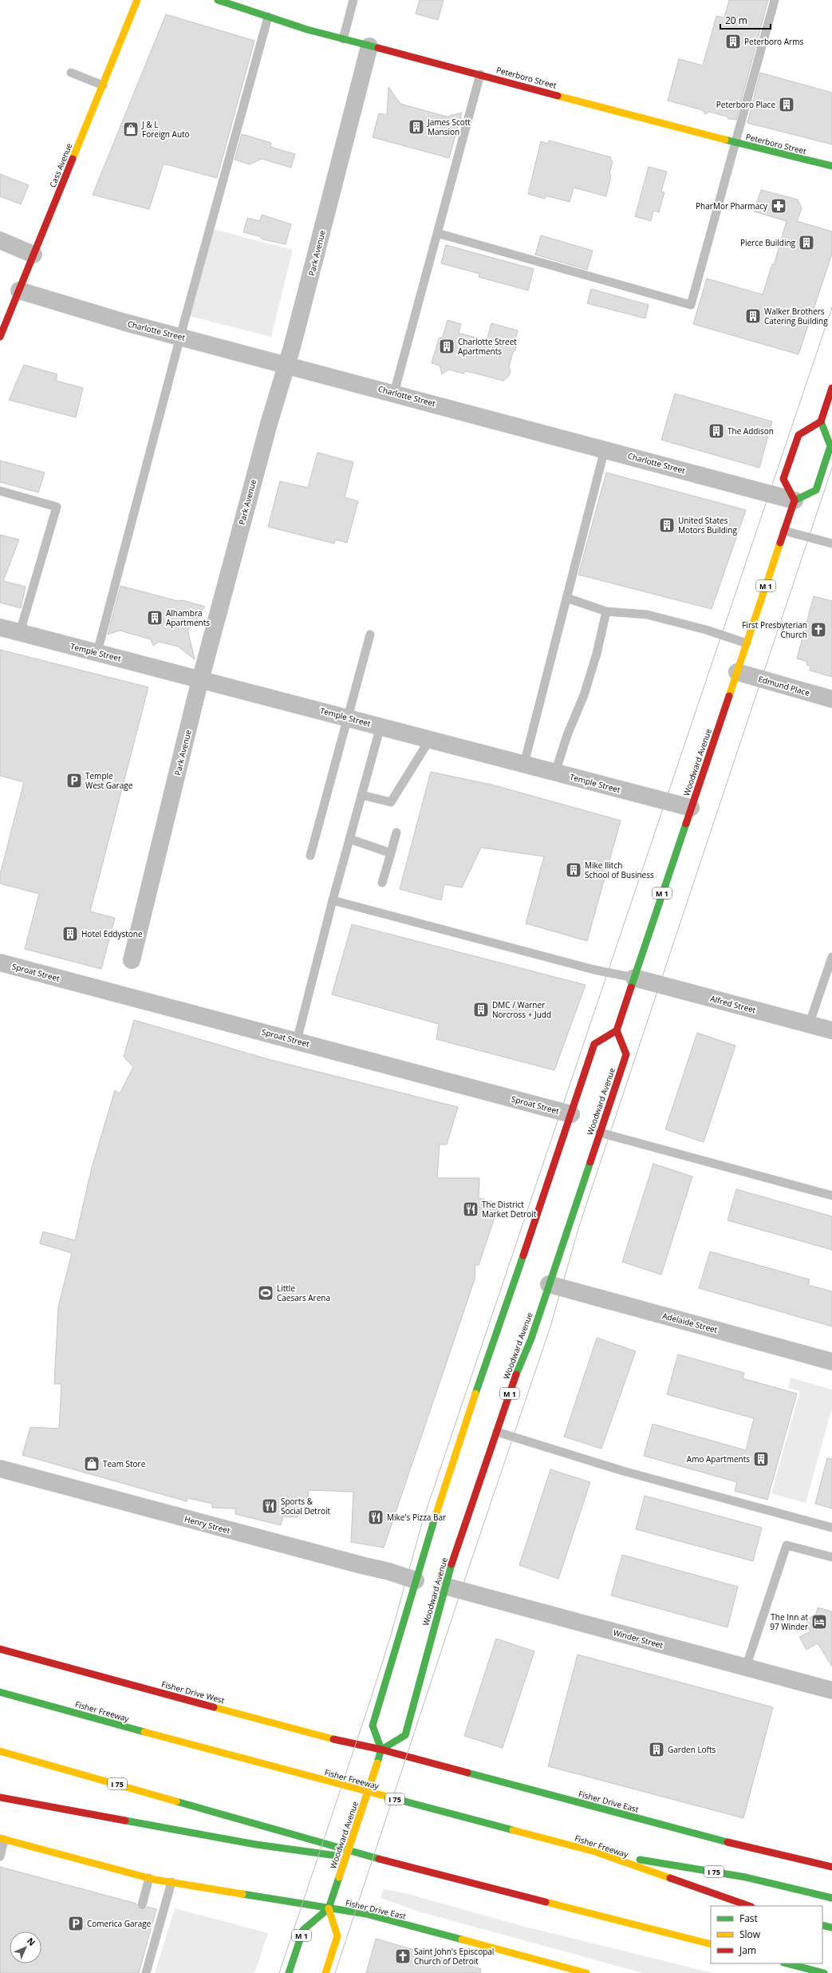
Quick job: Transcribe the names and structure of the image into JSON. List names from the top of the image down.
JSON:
{
  "streets": {
    "main road": [
      "Peterboro Street",
      "Cass Avenue",
      "M 1",
      "Woodward Avenue",
      "Fisher Drive West",
      "Fisher Freeway",
      "I 75",
      "Fisher Drive East"
    ],
    "street": [
      "Park Avenue",
      "Charlotte Street",
      "Temple Street",
      "Edmund Place",
      "Sproat Street",
      "Alfred Street",
      "Adelaide Street",
      "Henry Street",
      "Winder Street"
    ]
  },
  "crossings": [
    ["Peterboro Street", "Park Avenue"],
    ["Cass Avenue", "Charlotte Street"],
    ["Park Avenue", "Charlotte Street"],
    ["Park Avenue", "Temple Street"],
    ["Charlotte Street", "Woodward Avenue"],
    ["M 1", "Woodward Avenue"],
    ["M 1", "Fisher Drive East"],
    ["Temple Street", "Woodward Avenue"],
    ["Edmund Place", "Woodward Avenue"],
    ["Woodward Avenue", "Alfred Street"],
    ["Woodward Avenue", "Adelaide Street"],
    ["Woodward Avenue", "Winder Street"],
    ["Woodward Avenue", "Fisher Drive West"],
    ["Woodward Avenue", "Fisher Drive East"],
    ["Fisher Drive West", "Fisher Drive East"],
    ["Fisher Freeway", "I 75"]
  ],
  "places": {
    "building": [
      "Peterboro Arms",
      "Peterboro Place",
      "James Scott Mansion",
      "Pierce Building",
      "Walker Brothers Catering Building",
      "Charlotte Street Apartments",
      "The Addison",
      "United States Motors Building",
      "Alhambra Apartments",
      "Mike Ilitch School of Business",
      "Hotel Eddystone",
      "DMC / Warner Norcross + Judd",
      "Amo Apartments",
      "Garden Lofts"
    ],
    "shop": ["J & L Foreign Auto", "Team Store"],
    "pharmacy": ["PharMor Pharmacy"],
    "church": ["First Presbyterian Church", "Saint John's Episcopal Church of Detroit"],
    "parking": ["Temple West Garage", "Comerica Garage"],
    "restaurant": ["The District Market Detroit", "Sports & Social Detroit", "Mike's Pizza Bar"],
    "sports": ["Little Caesars Arena"],
    "hotel": ["The Inn at 97 Winder"]
  },
  "legend": ["Fast", "Slow", "Jam"],
  "scale_bar": "20 m",
  "north": "top right"
}
